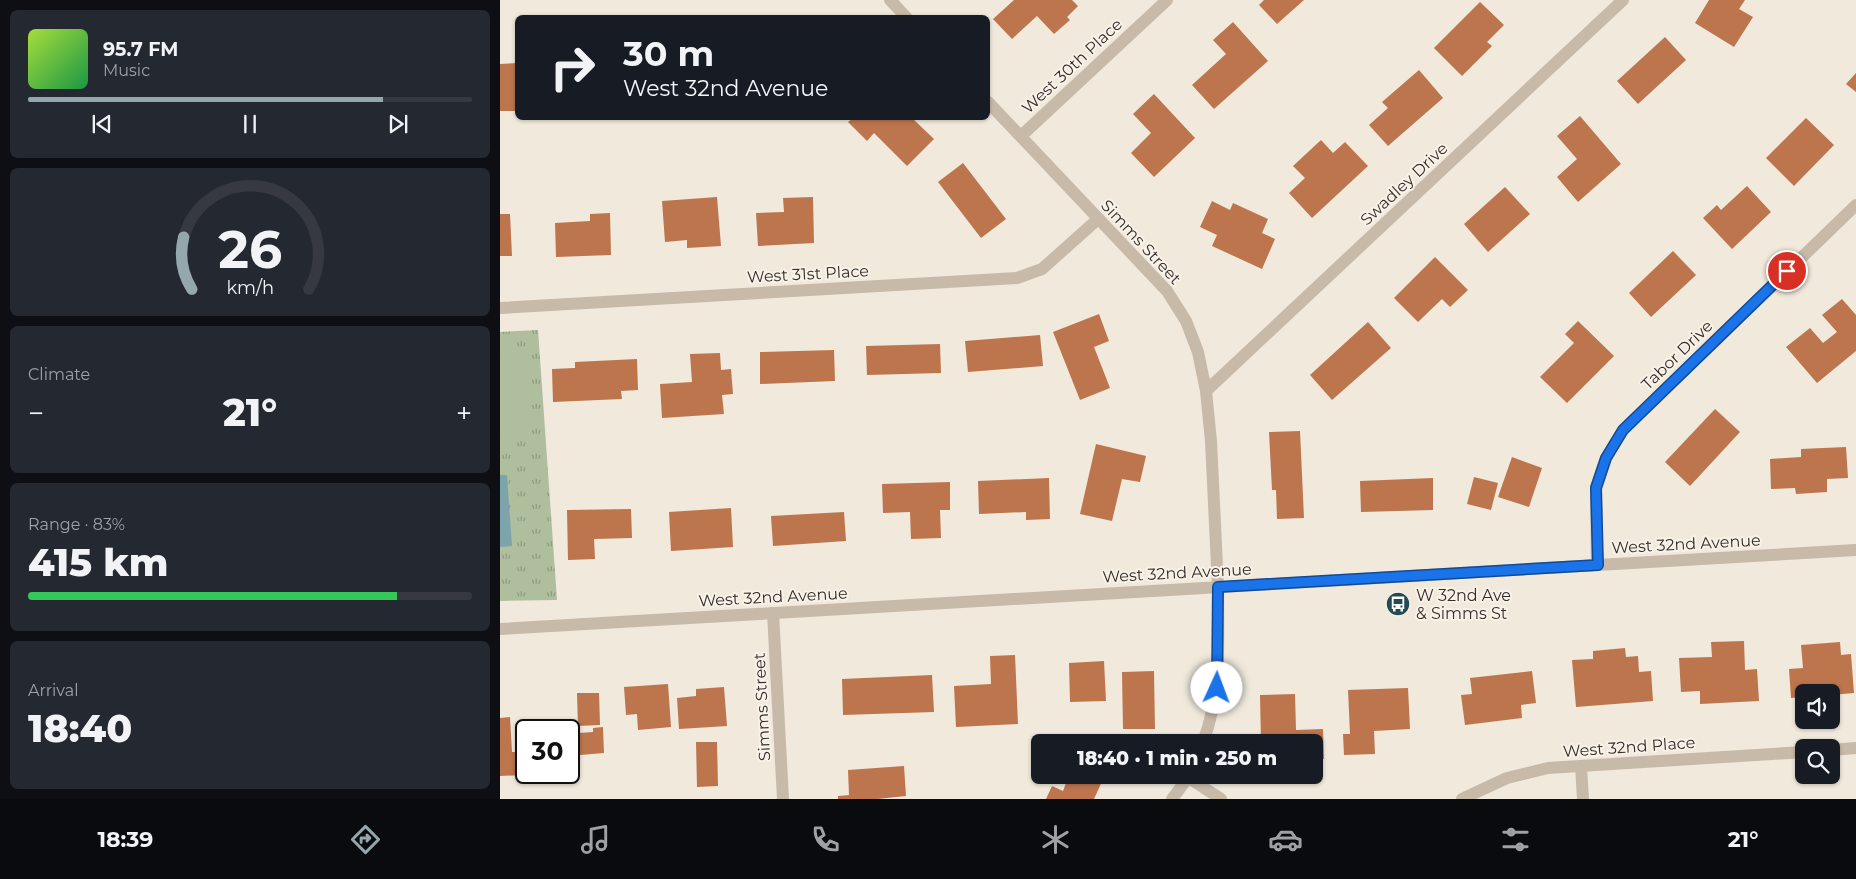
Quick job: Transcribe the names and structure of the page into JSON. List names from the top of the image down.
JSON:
{
  "streets": {
    "street": [
      "West 30th Place",
      "Swadley Drive",
      "Simms Street",
      "West 31st Place",
      "Tabor Drive",
      "West 32nd Avenue",
      "West 32nd Place"
    ]
  },
  "crossings": [
    ["West 30th Place", "Simms Street"],
    ["Swadley Drive", "Simms Street"],
    ["Simms Street", "West 31st Place"],
    ["Simms Street", "West 32nd Avenue"],
    ["Tabor Drive", "West 32nd Avenue"]
  ],
  "places": {
    "bus stop": ["W 32nd Ave & Simms St"]
  },
  "page": {
    "turn": ["30 m", "West 32nd Avenue"],
    "song": ["95.7 FM", "Music"],
    "tile": [
      "Climate",
      ["Range · 83%", "415 km"],
      ["Arrival", "18:40"]
    ],
    "heat": ["−", "21°", "+"],
    "limit": "30",
    "trip": "18:40 · 1 min · 250 m",
    "tabs": ["18:39", "21°"],
    "gauge": ["26", "km/h"]
  }
}
